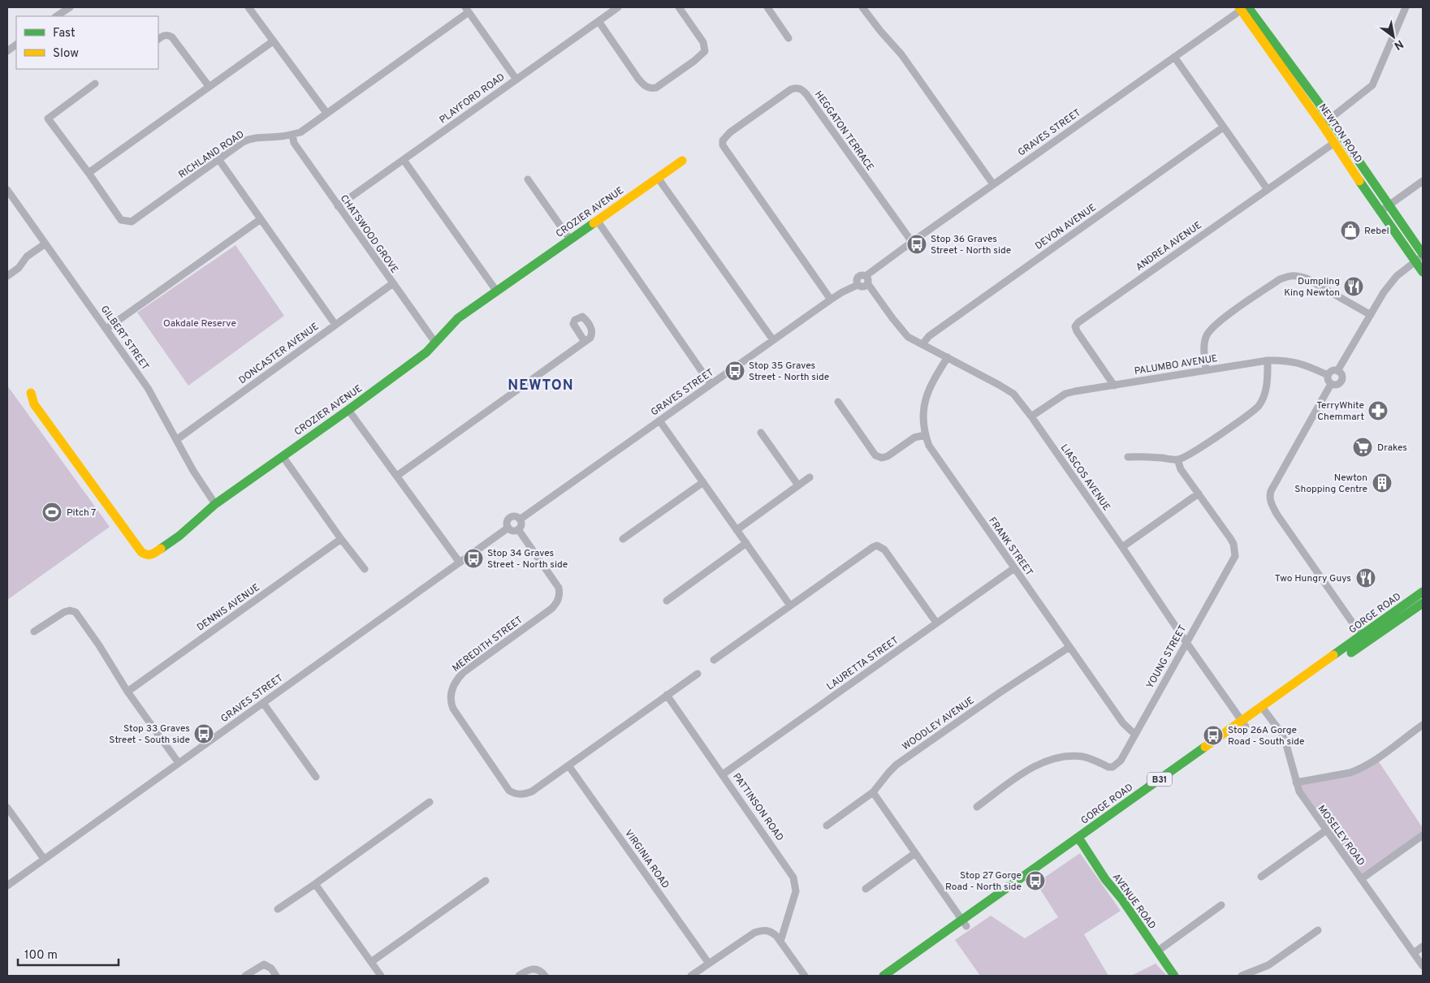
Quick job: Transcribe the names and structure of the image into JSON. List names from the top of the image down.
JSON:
{
  "streets": {
    "main road": [
      "NEWTON ROAD",
      "CROZIER AVENUE",
      "GORGE ROAD",
      "B31",
      "AVENUE ROAD"
    ],
    "street": [
      "PLAYFORD ROAD",
      "HEGGATON TERRACE",
      "GRAVES STREET",
      "RICHLAND ROAD",
      "DEVON AVENUE",
      "CHATSWOOD GROVE",
      "ANDREA AVENUE",
      "GILBERT STREET",
      "DONCASTER AVENUE",
      "PALUMBO AVENUE",
      "LIASCOS AVENUE",
      "FRANK STREET",
      "DENNIS AVENUE",
      "MEREDITH STREET",
      "YOUNG STREET",
      "LAURETTA STREET",
      "WOODLEY AVENUE",
      "PATTINSON ROAD",
      "MOSELEY ROAD",
      "VIRGINIA ROAD"
    ]
  },
  "crossings": [
    ["PLAYFORD ROAD", "CHATSWOOD GROVE"],
    ["HEGGATON TERRACE", "GRAVES STREET"],
    ["GRAVES STREET", "NEWTON ROAD"],
    ["GRAVES STREET", "LIASCOS AVENUE"],
    ["GRAVES STREET", "MEREDITH STREET"],
    ["NEWTON ROAD", "ANDREA AVENUE"],
    ["RICHLAND ROAD", "CHATSWOOD GROVE"],
    ["CROZIER AVENUE", "CHATSWOOD GROVE"],
    ["CROZIER AVENUE", "GILBERT STREET"],
    ["DEVON AVENUE", "LIASCOS AVENUE"],
    ["CHATSWOOD GROVE", "DONCASTER AVENUE"],
    ["ANDREA AVENUE", "PALUMBO AVENUE"],
    ["GILBERT STREET", "DONCASTER AVENUE"],
    ["PALUMBO AVENUE", "LIASCOS AVENUE"],
    ["LIASCOS AVENUE", "FRANK STREET"],
    ["LIASCOS AVENUE", "GORGE ROAD"],
    ["LIASCOS AVENUE", "YOUNG STREET"],
    ["FRANK STREET", "YOUNG STREET"],
    ["FRANK STREET", "LAURETTA STREET"],
    ["FRANK STREET", "WOODLEY AVENUE"],
    ["GORGE ROAD", "MOSELEY ROAD"],
    ["GORGE ROAD", "AVENUE ROAD"],
    ["MEREDITH STREET", "VIRGINIA ROAD"],
    ["LAURETTA STREET", "PATTINSON ROAD"]
  ],
  "districts": ["NEWTON"],
  "parks": ["Oakdale Reserve"],
  "places": {
    "shop": ["Rebel"],
    "bus stop": [
      "Stop 36 Graves Street - North side",
      "Stop 35 Graves Street - North side",
      "Stop 34 Graves Street - North side",
      "Stop 33 Graves Street - South side",
      "Stop 26A Gorge Road - South side",
      "Stop 27 Gorge Road - North side"
    ],
    "restaurant": ["Dumpling King Newton", "Two Hungry Guys"],
    "pharmacy": ["TerryWhite Chemmart"],
    "supermarket": ["Drakes"],
    "building": ["Newton Shopping Centre"],
    "sports": ["Pitch 7"]
  },
  "legend": ["Fast", "Slow"],
  "scale_bar": "100 m",
  "north": "bottom right"
}
